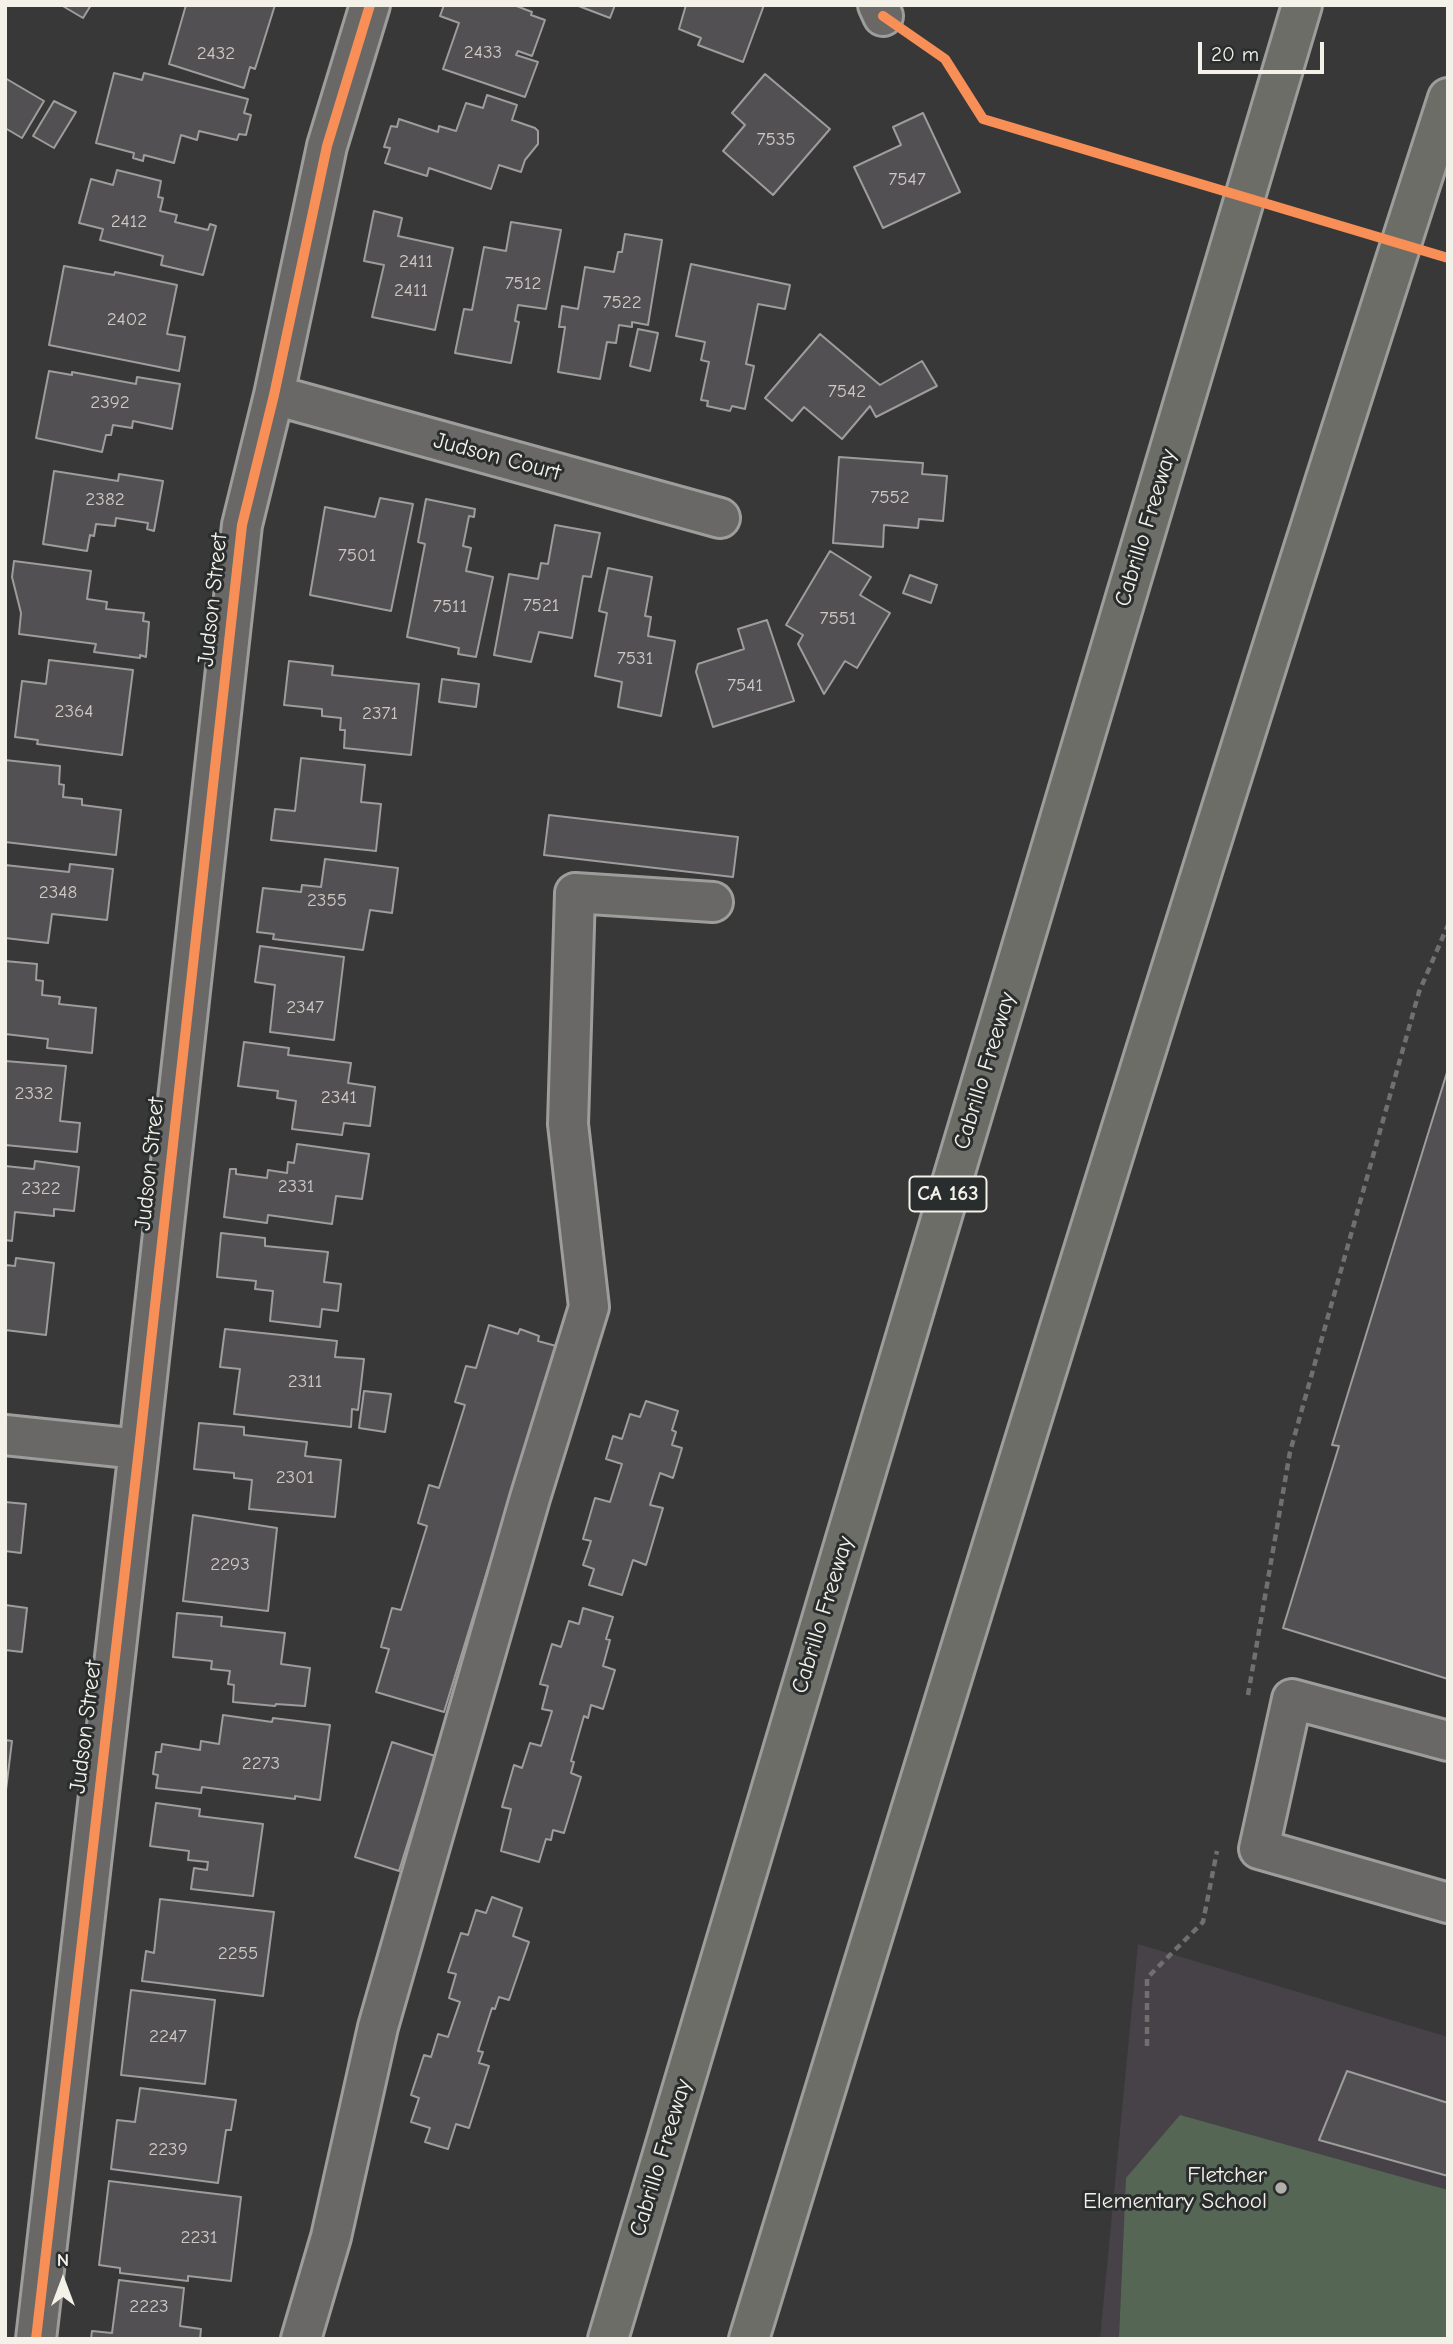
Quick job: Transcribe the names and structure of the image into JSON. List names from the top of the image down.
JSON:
{
  "streets": {
    "highway": ["Cabrillo Freeway", "CA 163"],
    "street": ["Judson Court", "Judson Street"]
  },
  "crossings": [
    ["Judson Court", "Judson Street"]
  ],
  "places": ["Fletcher Elementary School"],
  "house_numbers": [
    "2433",
    "2432",
    "7535",
    "7547",
    "2412",
    "2411",
    "7512",
    "2411",
    "7522",
    "2402",
    "7542",
    "2392",
    "7552",
    "2382",
    "7501",
    "7521",
    "7511",
    "7551",
    "7531",
    "7541",
    "2364",
    "2371",
    "2348",
    "2355",
    "2347",
    "2332",
    "2341",
    "2331",
    "2322",
    "2311",
    "2301",
    "2293",
    "2273",
    "2255",
    "2247",
    "2239",
    "2231",
    "2223"
  ],
  "scale_bar": "20 m",
  "north": "top"
}
